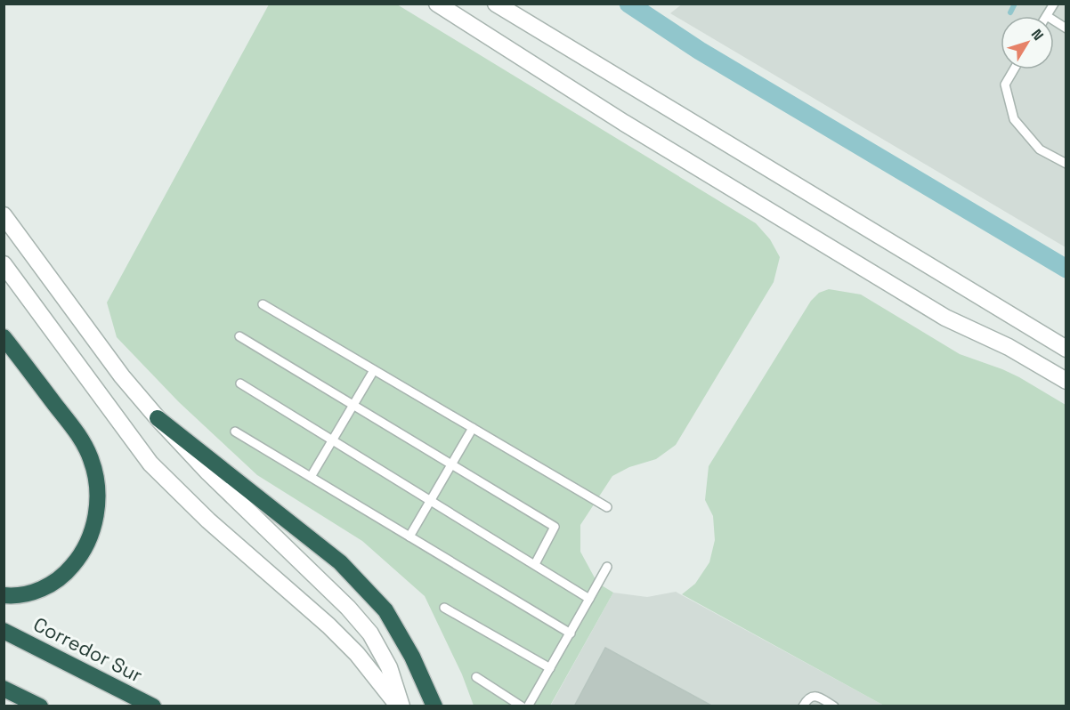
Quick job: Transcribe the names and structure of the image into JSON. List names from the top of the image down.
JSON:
{
  "streets": {
    "highway": ["Corredor Sur"]
  },
  "north": "top right"
}
